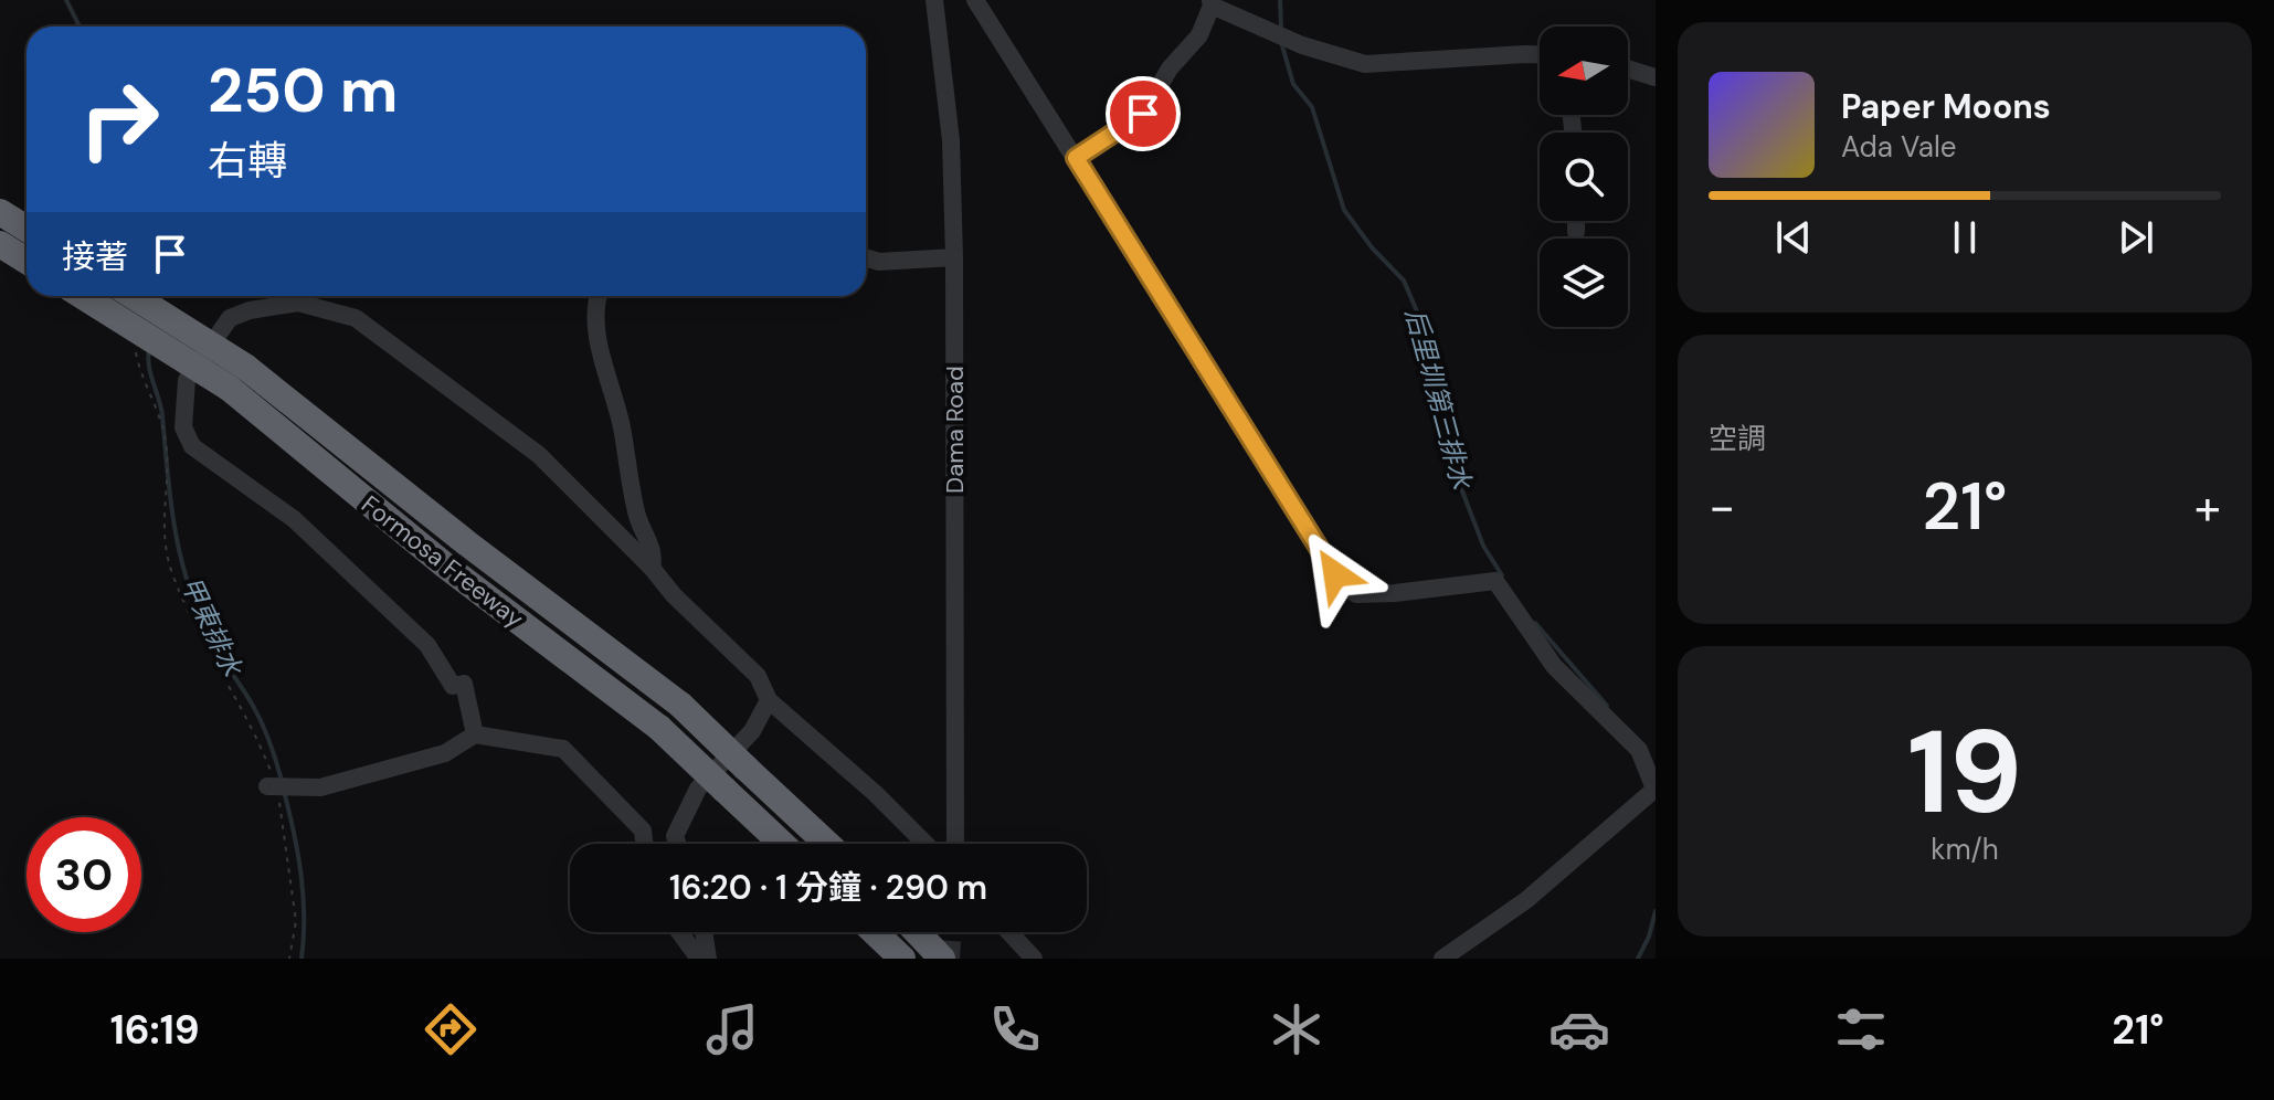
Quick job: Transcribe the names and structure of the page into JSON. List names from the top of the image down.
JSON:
{
  "streets": {
    "highway": ["Formosa Freeway"],
    "street": ["Dama Road"]
  },
  "water": ["后里圳第三排水", "甲東排水"],
  "north": "left",
  "page": {
    "turn": ["250 m", "右轉"],
    "song": ["Paper Moons", "Ada Vale"],
    "then": "接著",
    "tile": [
      "空調",
      ["19", "km/h"]
    ],
    "heat": ["−", "21°", "+"],
    "limit": "30",
    "trip": "16:20 · 1 分鐘 · 290 m",
    "tabs": ["16:19", "21°"]
  }
}
